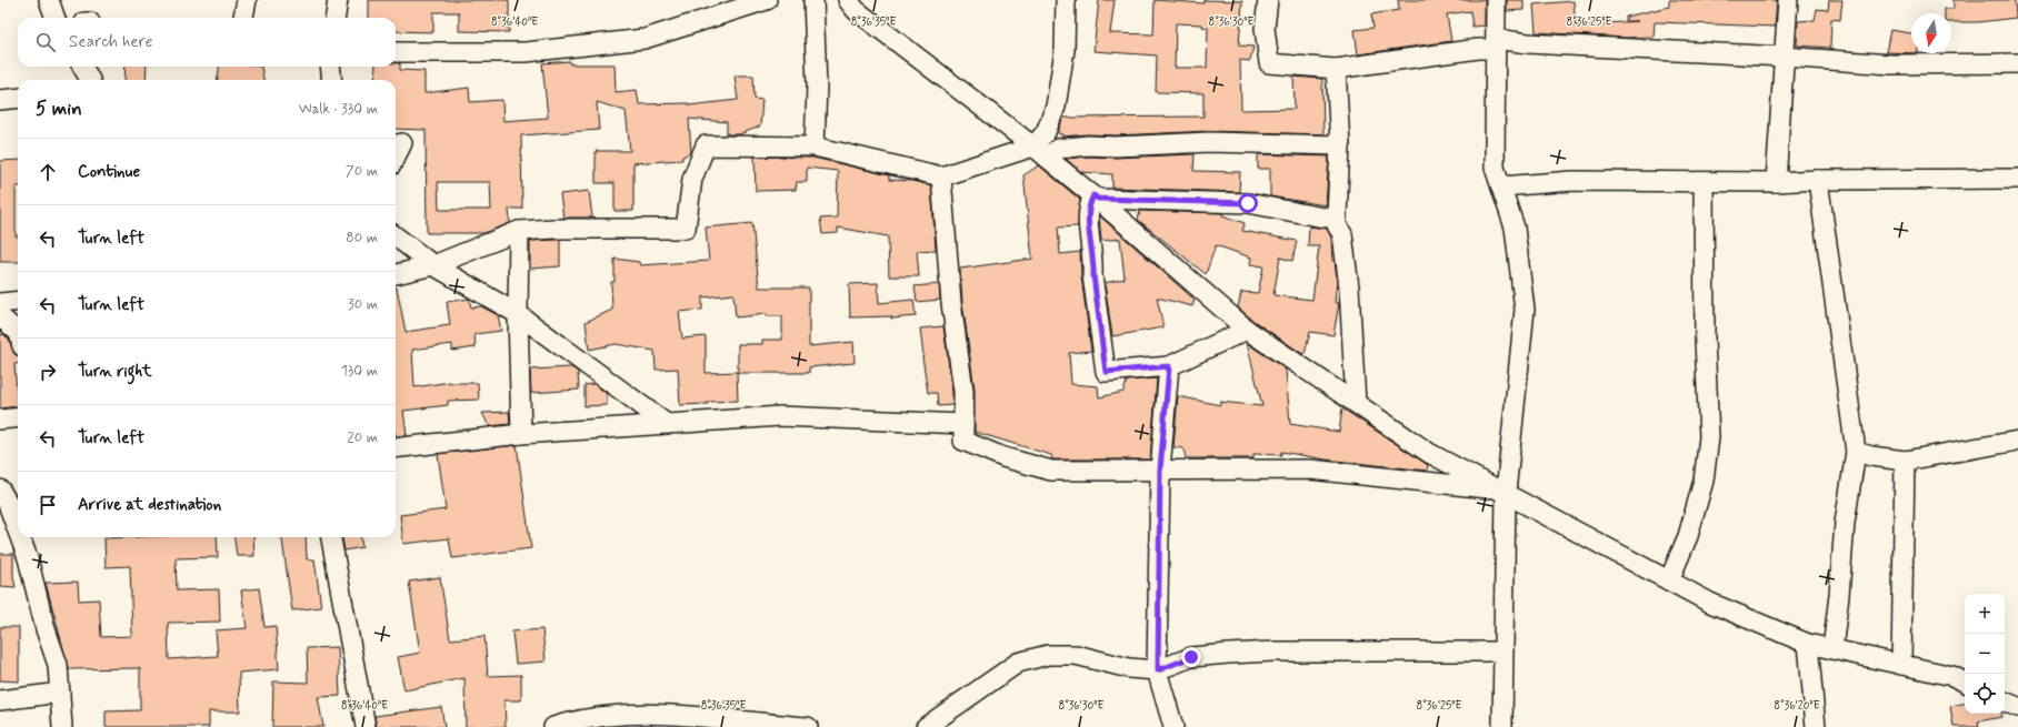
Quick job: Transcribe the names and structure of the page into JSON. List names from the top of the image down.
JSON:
{
  "north": "bottom",
  "page": {
    "search": "Search here",
    "heading": ["5 min", "Walk · 330 m"],
    "list": [
      ["Continue", "70 m"],
      ["Turn left", "80 m"],
      ["Turn left", "30 m"],
      ["Turn right", "130 m"],
      ["Turn left", "20 m"],
      "Arrive at destination"
    ],
    "map_buttons": ["+", "−"]
  },
  "coordinates": [
    "8°36'40\"E",
    "8°36'35\"E",
    "8°36'30\"E",
    "8°36'25\"E",
    "8°36'20\"E"
  ]
}
